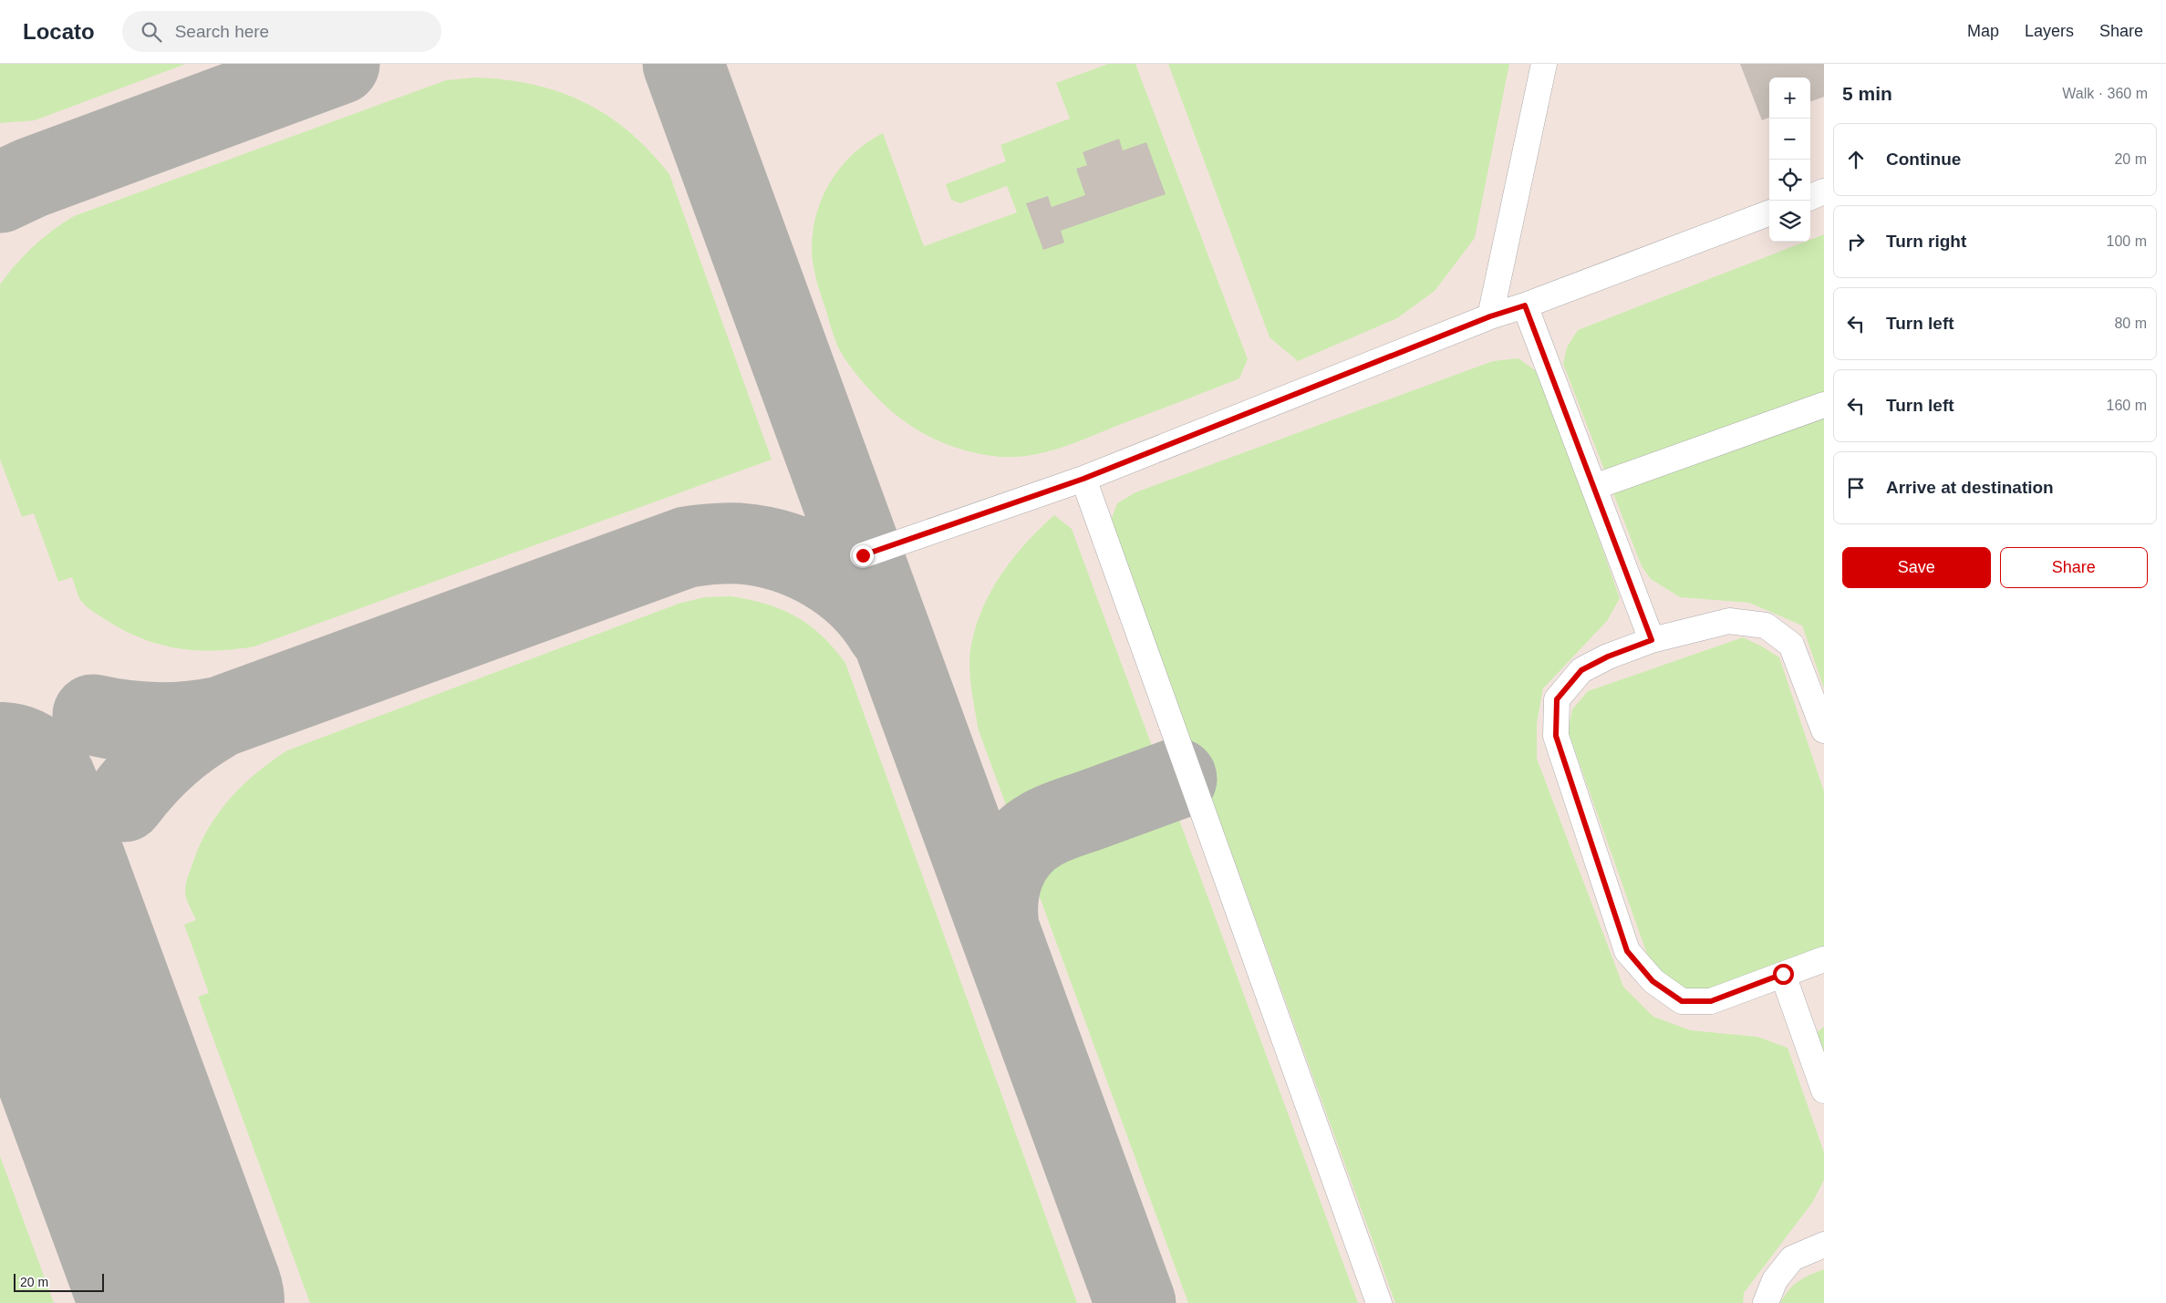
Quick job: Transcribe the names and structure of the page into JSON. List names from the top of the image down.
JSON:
{
  "scale_bar": "20 m",
  "page": {
    "header": "Locato",
    "search": "Search here",
    "nav": ["Map", "Layers", "Share"],
    "heading": ["5 min", "Walk · 360 m"],
    "map_buttons": ["+", "−"],
    "list": [
      ["Continue", "20 m"],
      ["Turn right", "100 m"],
      ["Turn left", "80 m"],
      ["Turn left", "160 m"],
      "Arrive at destination"
    ],
    "buttons": ["Save", "Share"],
    "scale": "20 m"
  }
}
